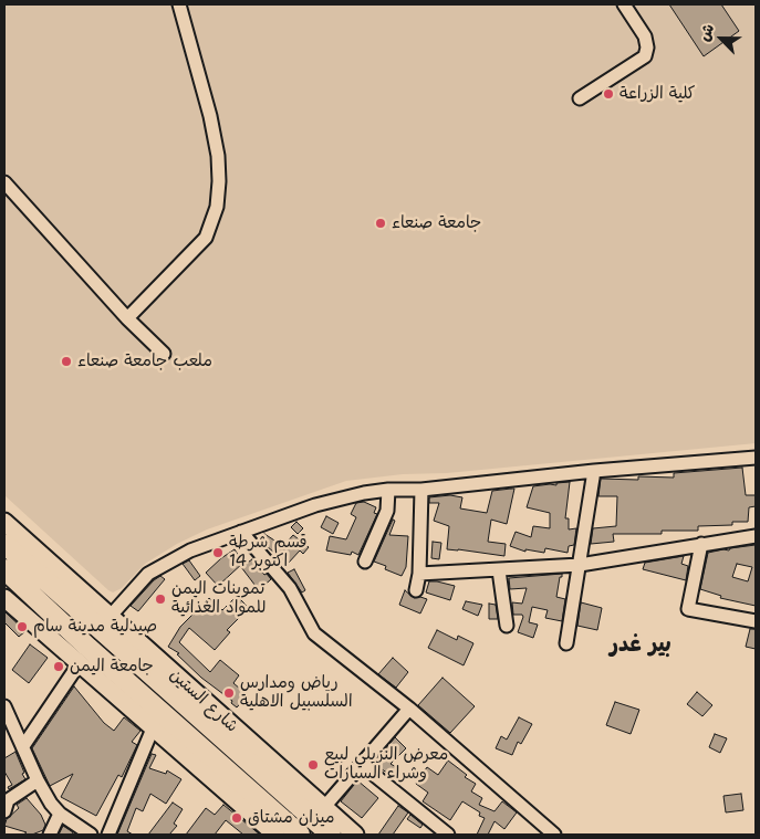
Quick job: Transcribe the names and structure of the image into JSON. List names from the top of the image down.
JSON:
{
  "streets": {
    "highway": ["شارع الستين"]
  },
  "districts": ["بير غدر"],
  "places": [
    "كلية الزراعة",
    "جامعة صنعاء",
    "ملعب جامعة صنعاء",
    "قسم شرطة 14 اكتوبر",
    "تموينات اليمن للمواد الغذائية",
    "صيدلية مدينة سام",
    "جامعة اليمن",
    "رياض ومدارس السلسبيل الاهلية",
    "معرض النزيلي لبيع وشراء السيارات",
    "ميزان مشتاق"
  ],
  "north": "top left"
}
